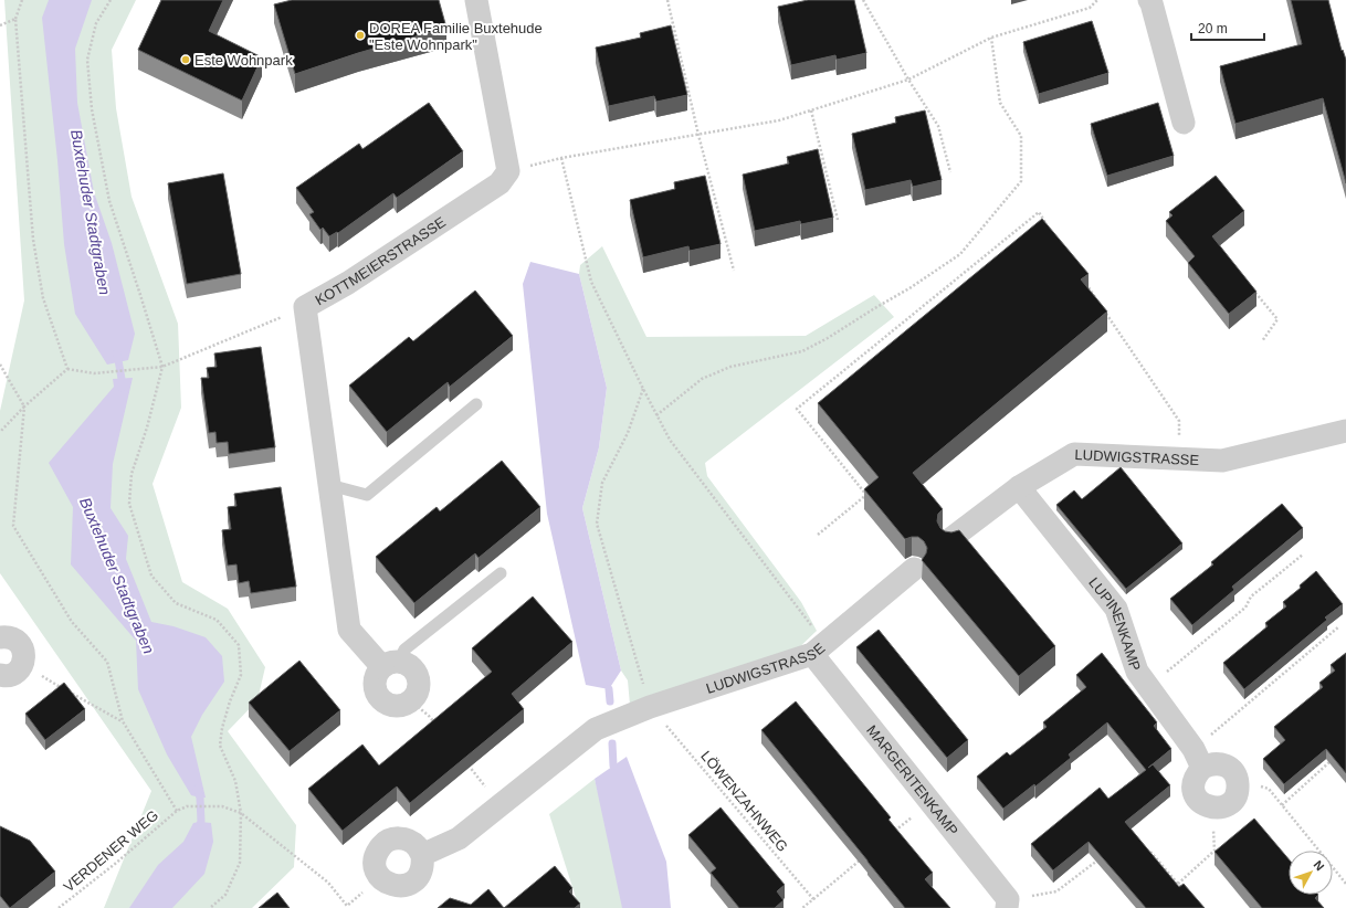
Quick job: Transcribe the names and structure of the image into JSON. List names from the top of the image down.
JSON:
{
  "streets": {
    "street": [
      "KOTTMEIERSTRASSE",
      "LUDWIGSTRASSE",
      "LUPINENKAMP",
      "MARGERITENKAMP"
    ],
    "path": ["LÖWENZAHNWEG", "VERDENER WEG"]
  },
  "crossings": [
    ["LUDWIGSTRASSE", "LUPINENKAMP"],
    ["LUDWIGSTRASSE", "MARGERITENKAMP"],
    ["LUDWIGSTRASSE", "LÖWENZAHNWEG"]
  ],
  "water": ["Buxtehuder Stadtgraben"],
  "places": ["DOREA Familie Buxtehude \"Este Wohnpark\"", "Este Wohnpark"],
  "scale_bar": "20 m",
  "north": "top right"
}
